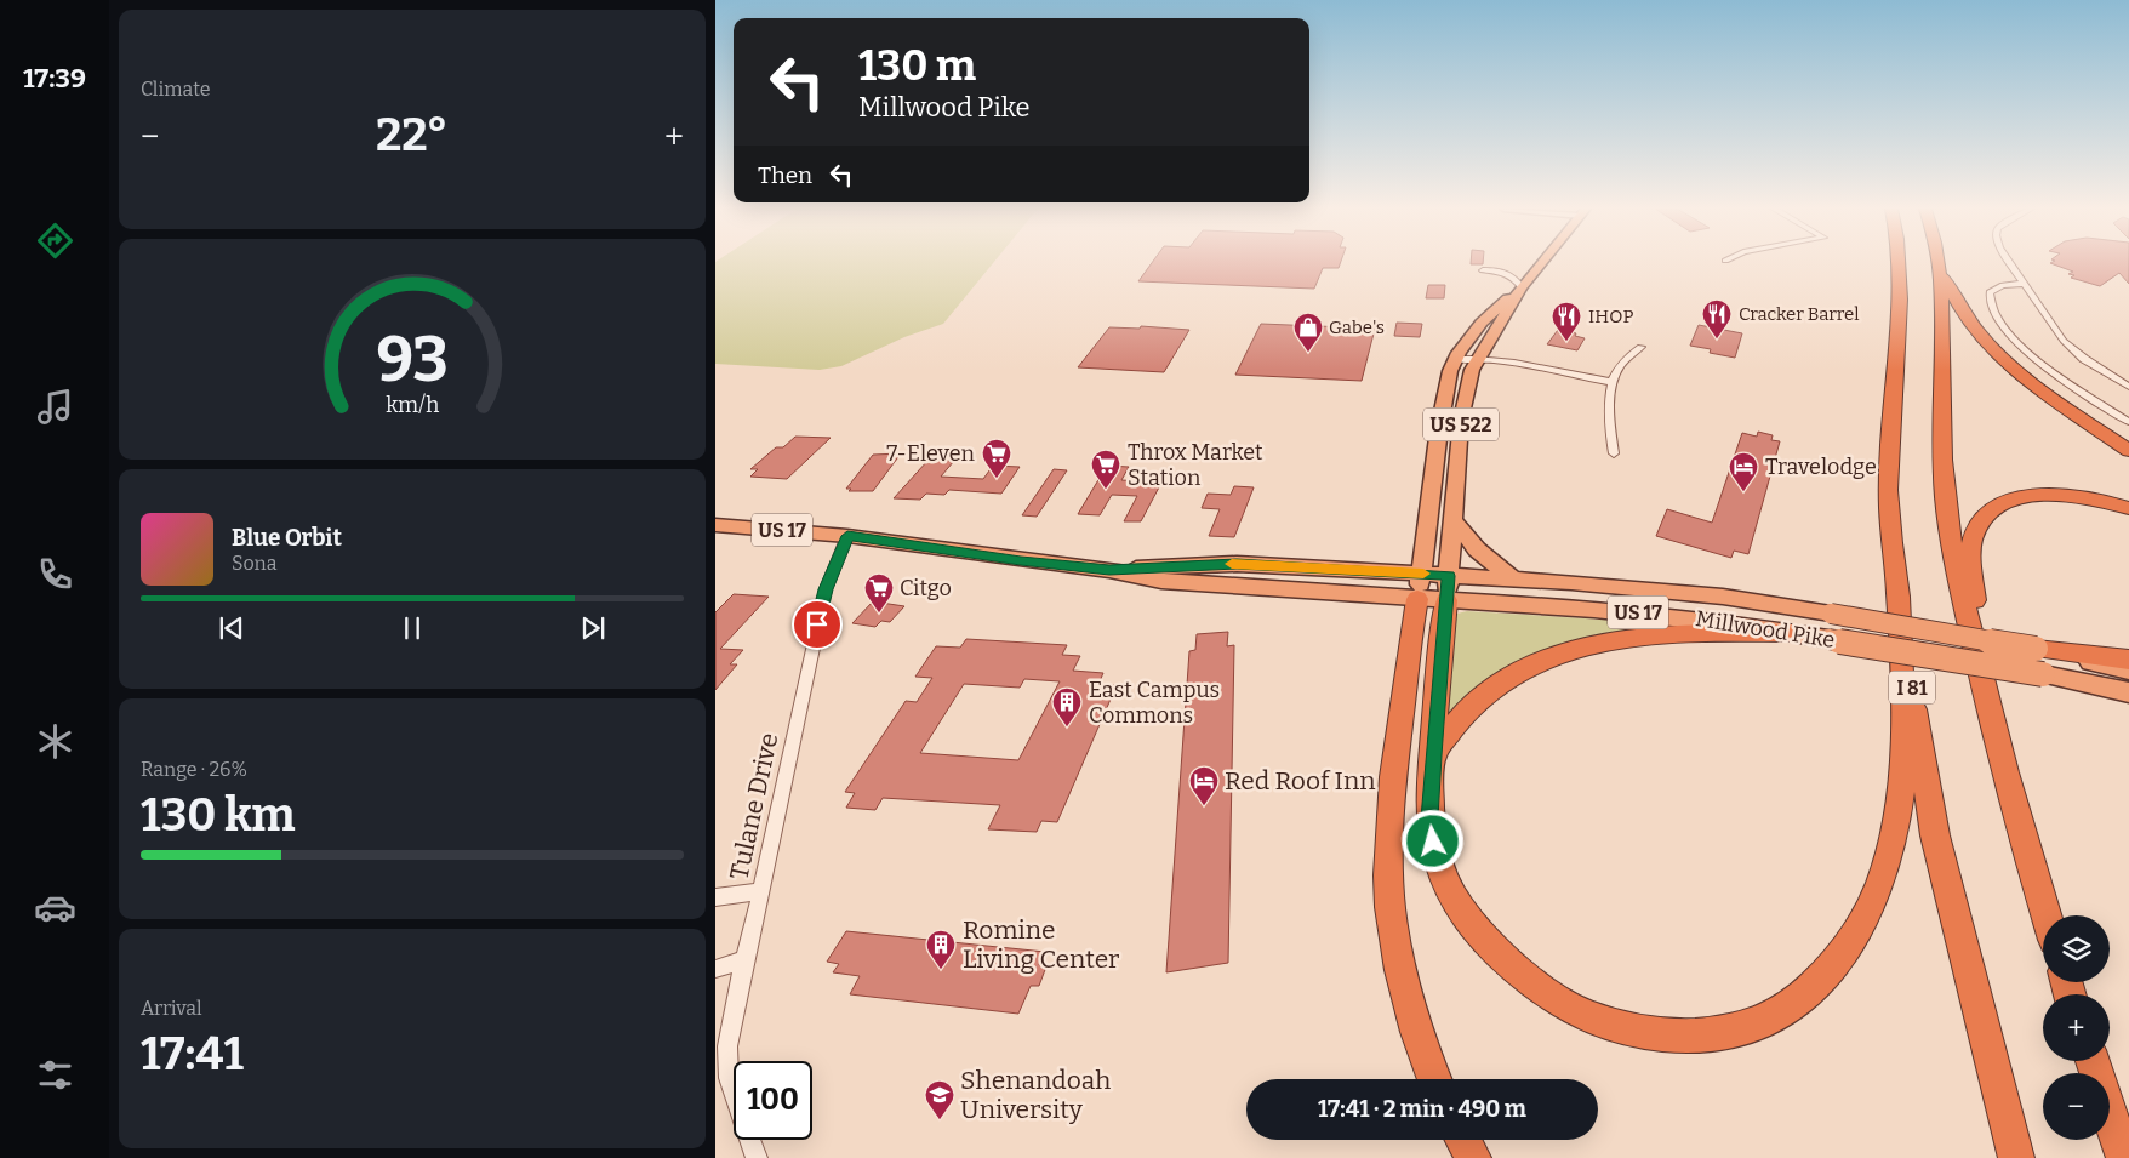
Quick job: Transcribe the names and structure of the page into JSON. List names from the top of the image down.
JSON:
{
  "streets": {
    "highway": [
      "US 522",
      "US 17",
      "Millwood Pike",
      "I 81"
    ],
    "street": ["Tulane Drive"]
  },
  "crossings": [
    ["US 522", "Millwood Pike"],
    ["Millwood Pike", "Tulane Drive"]
  ],
  "places": {
    "restaurant": ["Cracker Barrel", "IHOP"],
    "shop": ["Gabe's"],
    "supermarket": ["7-Eleven", "Throx Market Station", "Citgo"],
    "hotel": ["Travelodge", "Red Roof Inn"],
    "building": ["East Campus Commons", "Romine Living Center"],
    "school or university": ["Shenandoah University"]
  },
  "page": {
    "tabs": "17:39",
    "tile": [
      "Climate",
      ["Range · 26%", "130 km"],
      ["Arrival", "17:41"]
    ],
    "turn": ["130 m", "Millwood Pike"],
    "heat": ["−", "22°", "+"],
    "then": "Then",
    "song": ["Blue Orbit", "Sona"],
    "map_buttons": ["+", "−"],
    "limit": "100",
    "trip": "17:41 · 2 min · 490 m",
    "gauge": ["93", "km/h"]
  }
}
